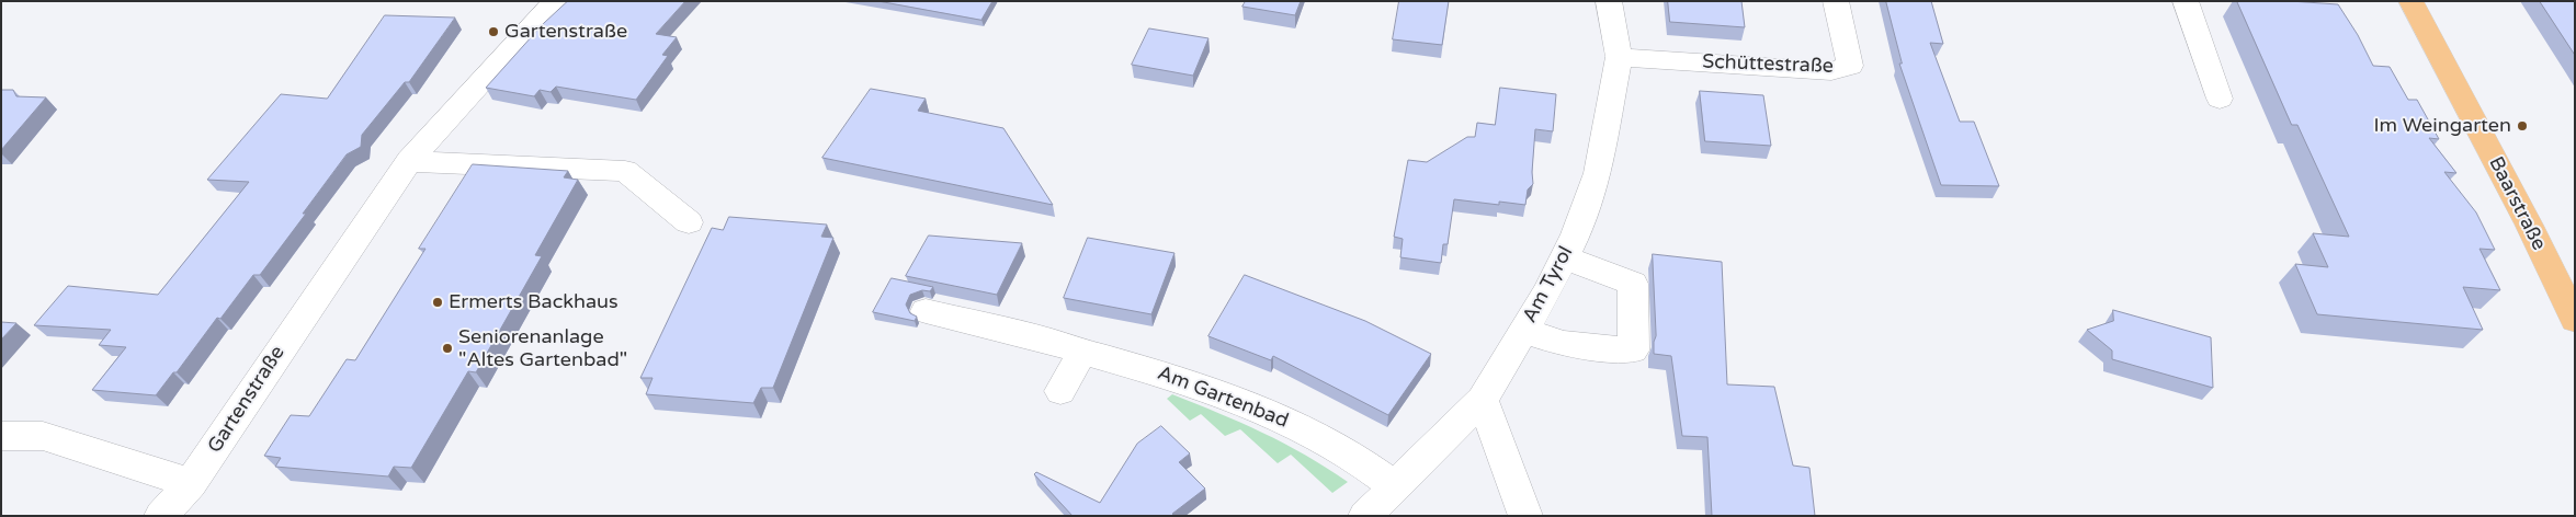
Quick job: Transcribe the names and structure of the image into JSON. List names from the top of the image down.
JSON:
{
  "streets": {
    "main road": ["Baarstraße"],
    "street": [
      "Schüttestraße",
      "Am Tyrol",
      "Am Gartenbad",
      "Gartenstraße"
    ]
  },
  "crossings": [
    ["Schüttestraße", "Am Tyrol"],
    ["Am Tyrol", "Am Gartenbad"]
  ],
  "places": [
    "Gartenstraße",
    "Im Weingarten",
    "Ermerts Backhaus",
    "Seniorenanlage \"Altes Gartenbad\""
  ]
}
